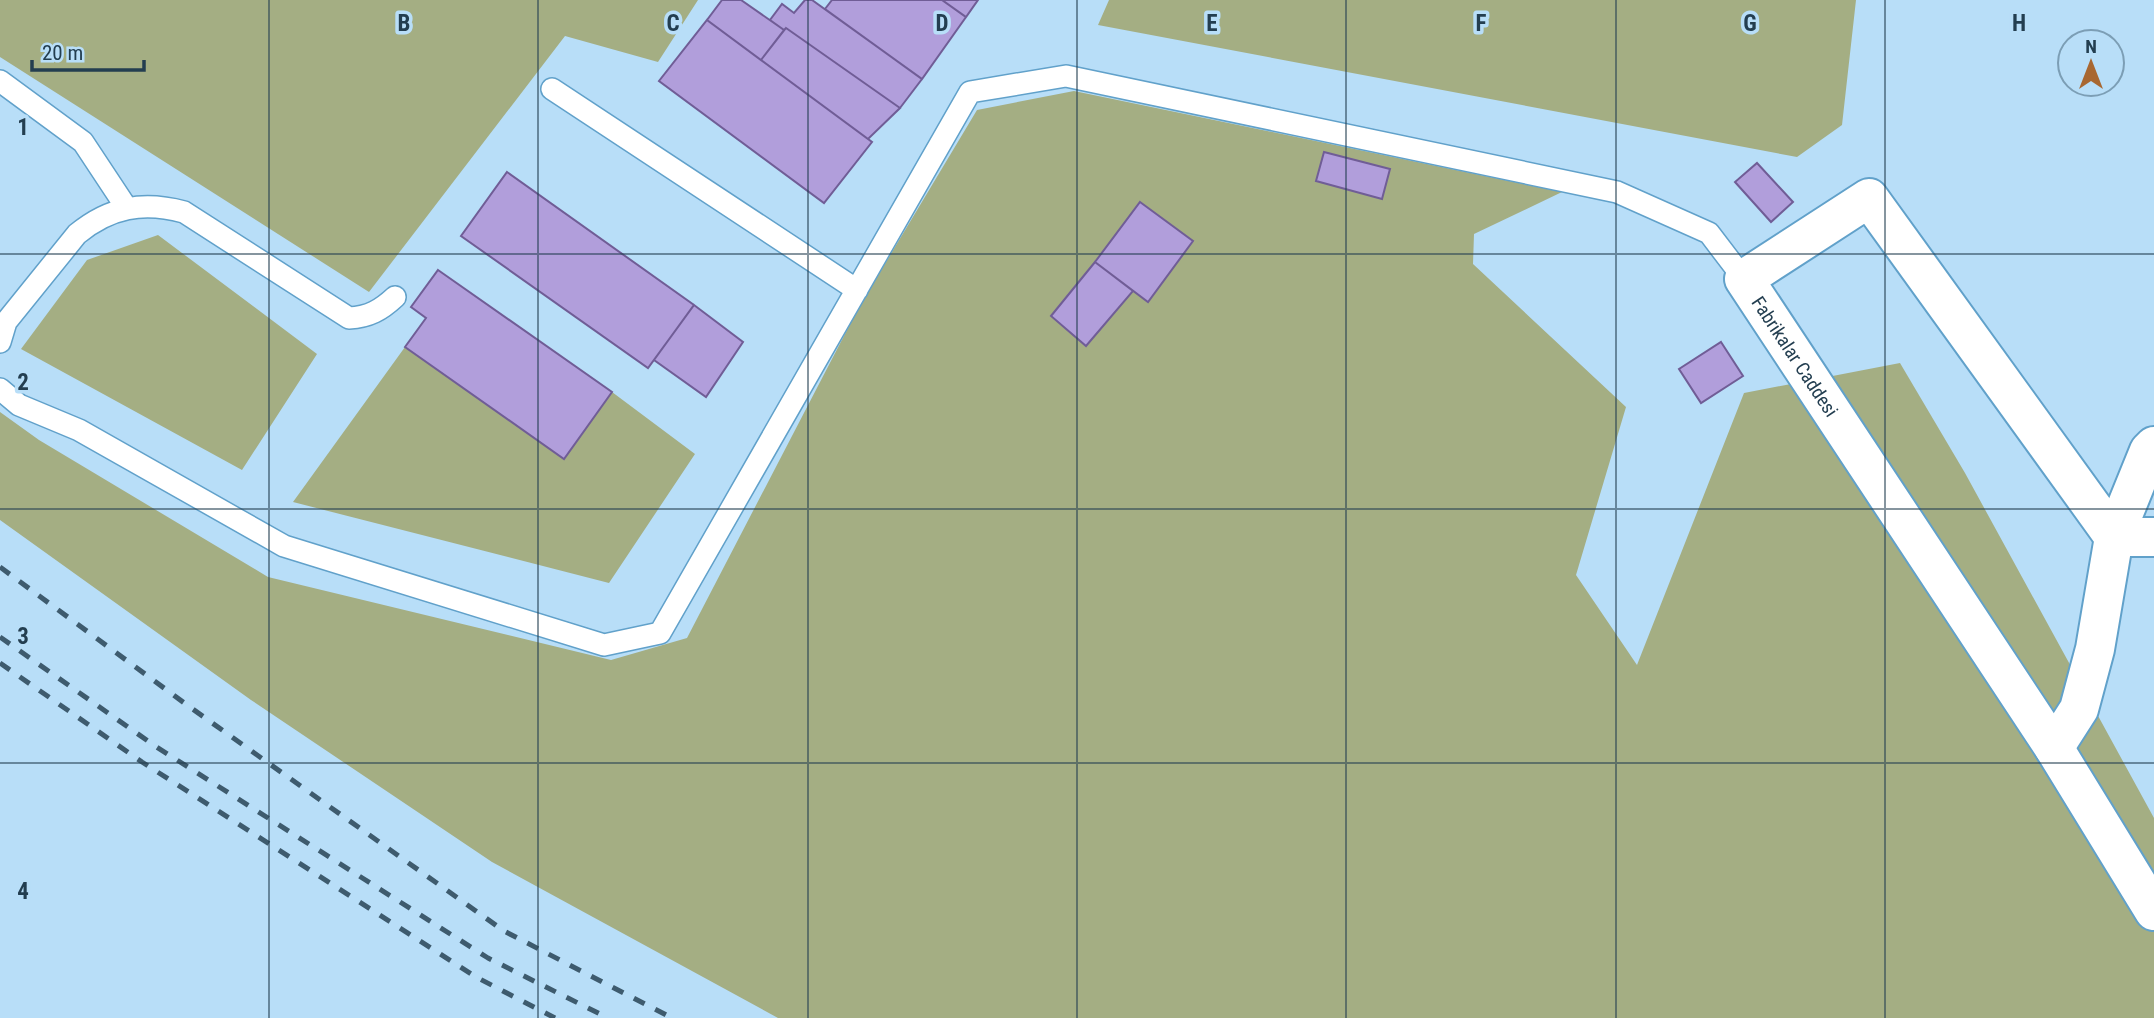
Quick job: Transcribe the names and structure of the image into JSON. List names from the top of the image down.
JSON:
{
  "streets": {
    "street": ["Fabrikalar Caddesi"]
  },
  "scale_bar": "20 m",
  "north": "top",
  "grid": {
    "columns": [
      "B",
      "C",
      "D",
      "E",
      "F",
      "G",
      "H"
    ],
    "rows": [
      "1",
      "2",
      "3",
      "4"
    ]
  }
}
